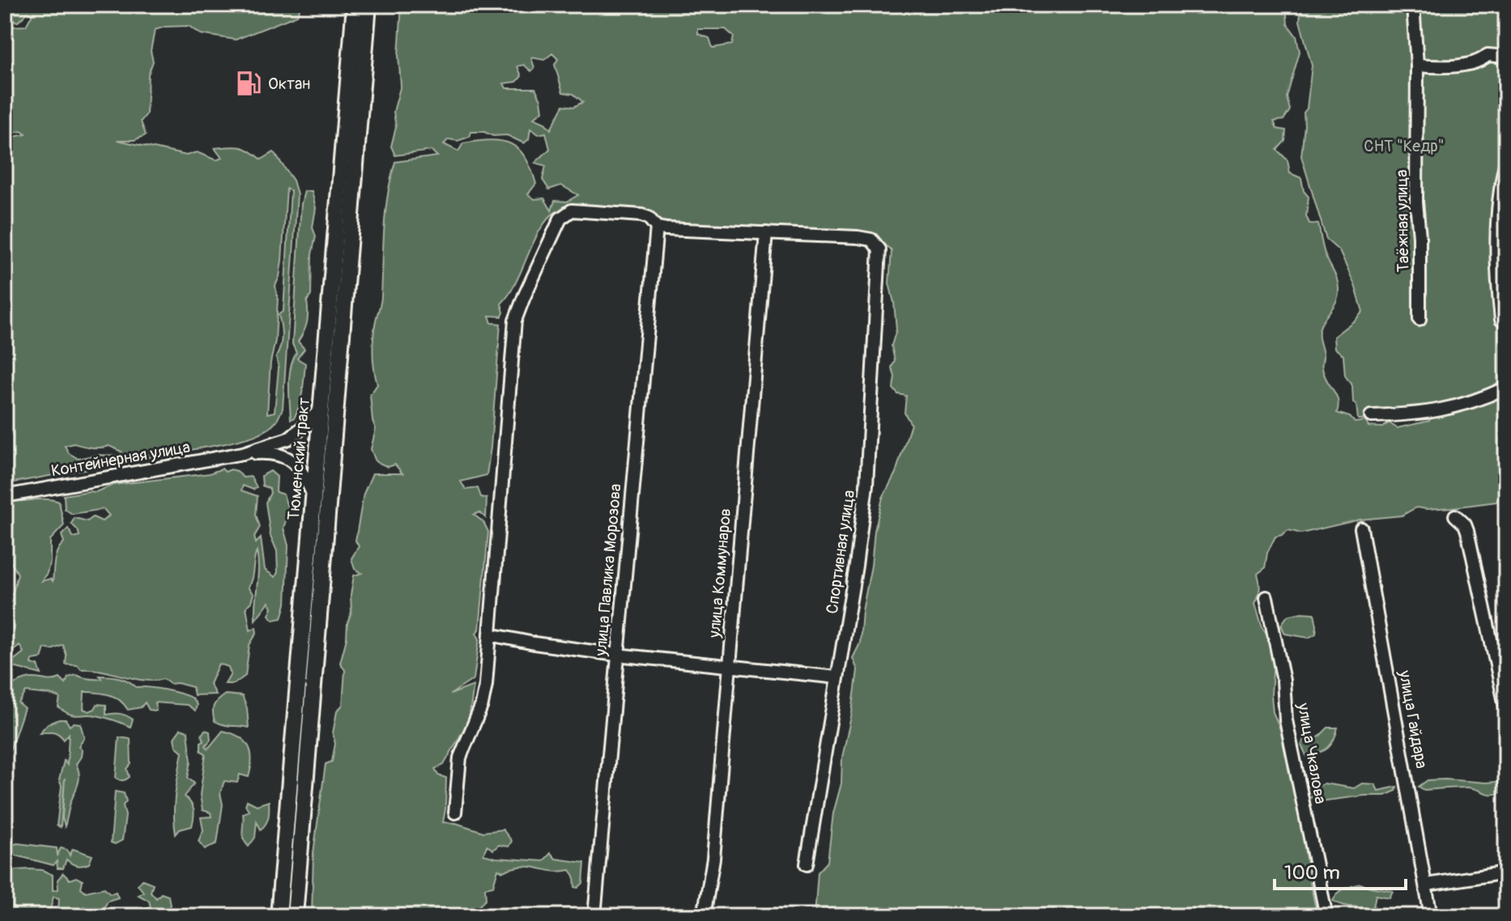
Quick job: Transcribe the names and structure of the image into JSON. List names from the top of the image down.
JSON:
{
  "streets": {
    "main road": ["Тюменский тракт"],
    "street": [
      "Таёжная улица",
      "Контейнерная улица",
      "Спортивная улица",
      "улица Павлика Морозова",
      "улица Коммунаров",
      "улица Гайдара",
      "улица Чкалова"
    ]
  },
  "crossings": [
    ["Контейнерная улица", "Тюменский тракт"],
    ["Спортивная улица", "улица Коммунаров"]
  ],
  "parks": ["СНТ \"Кедр\""],
  "places": {
    "fuel station": ["Октан"]
  },
  "scale_bar": "100 m"
}
